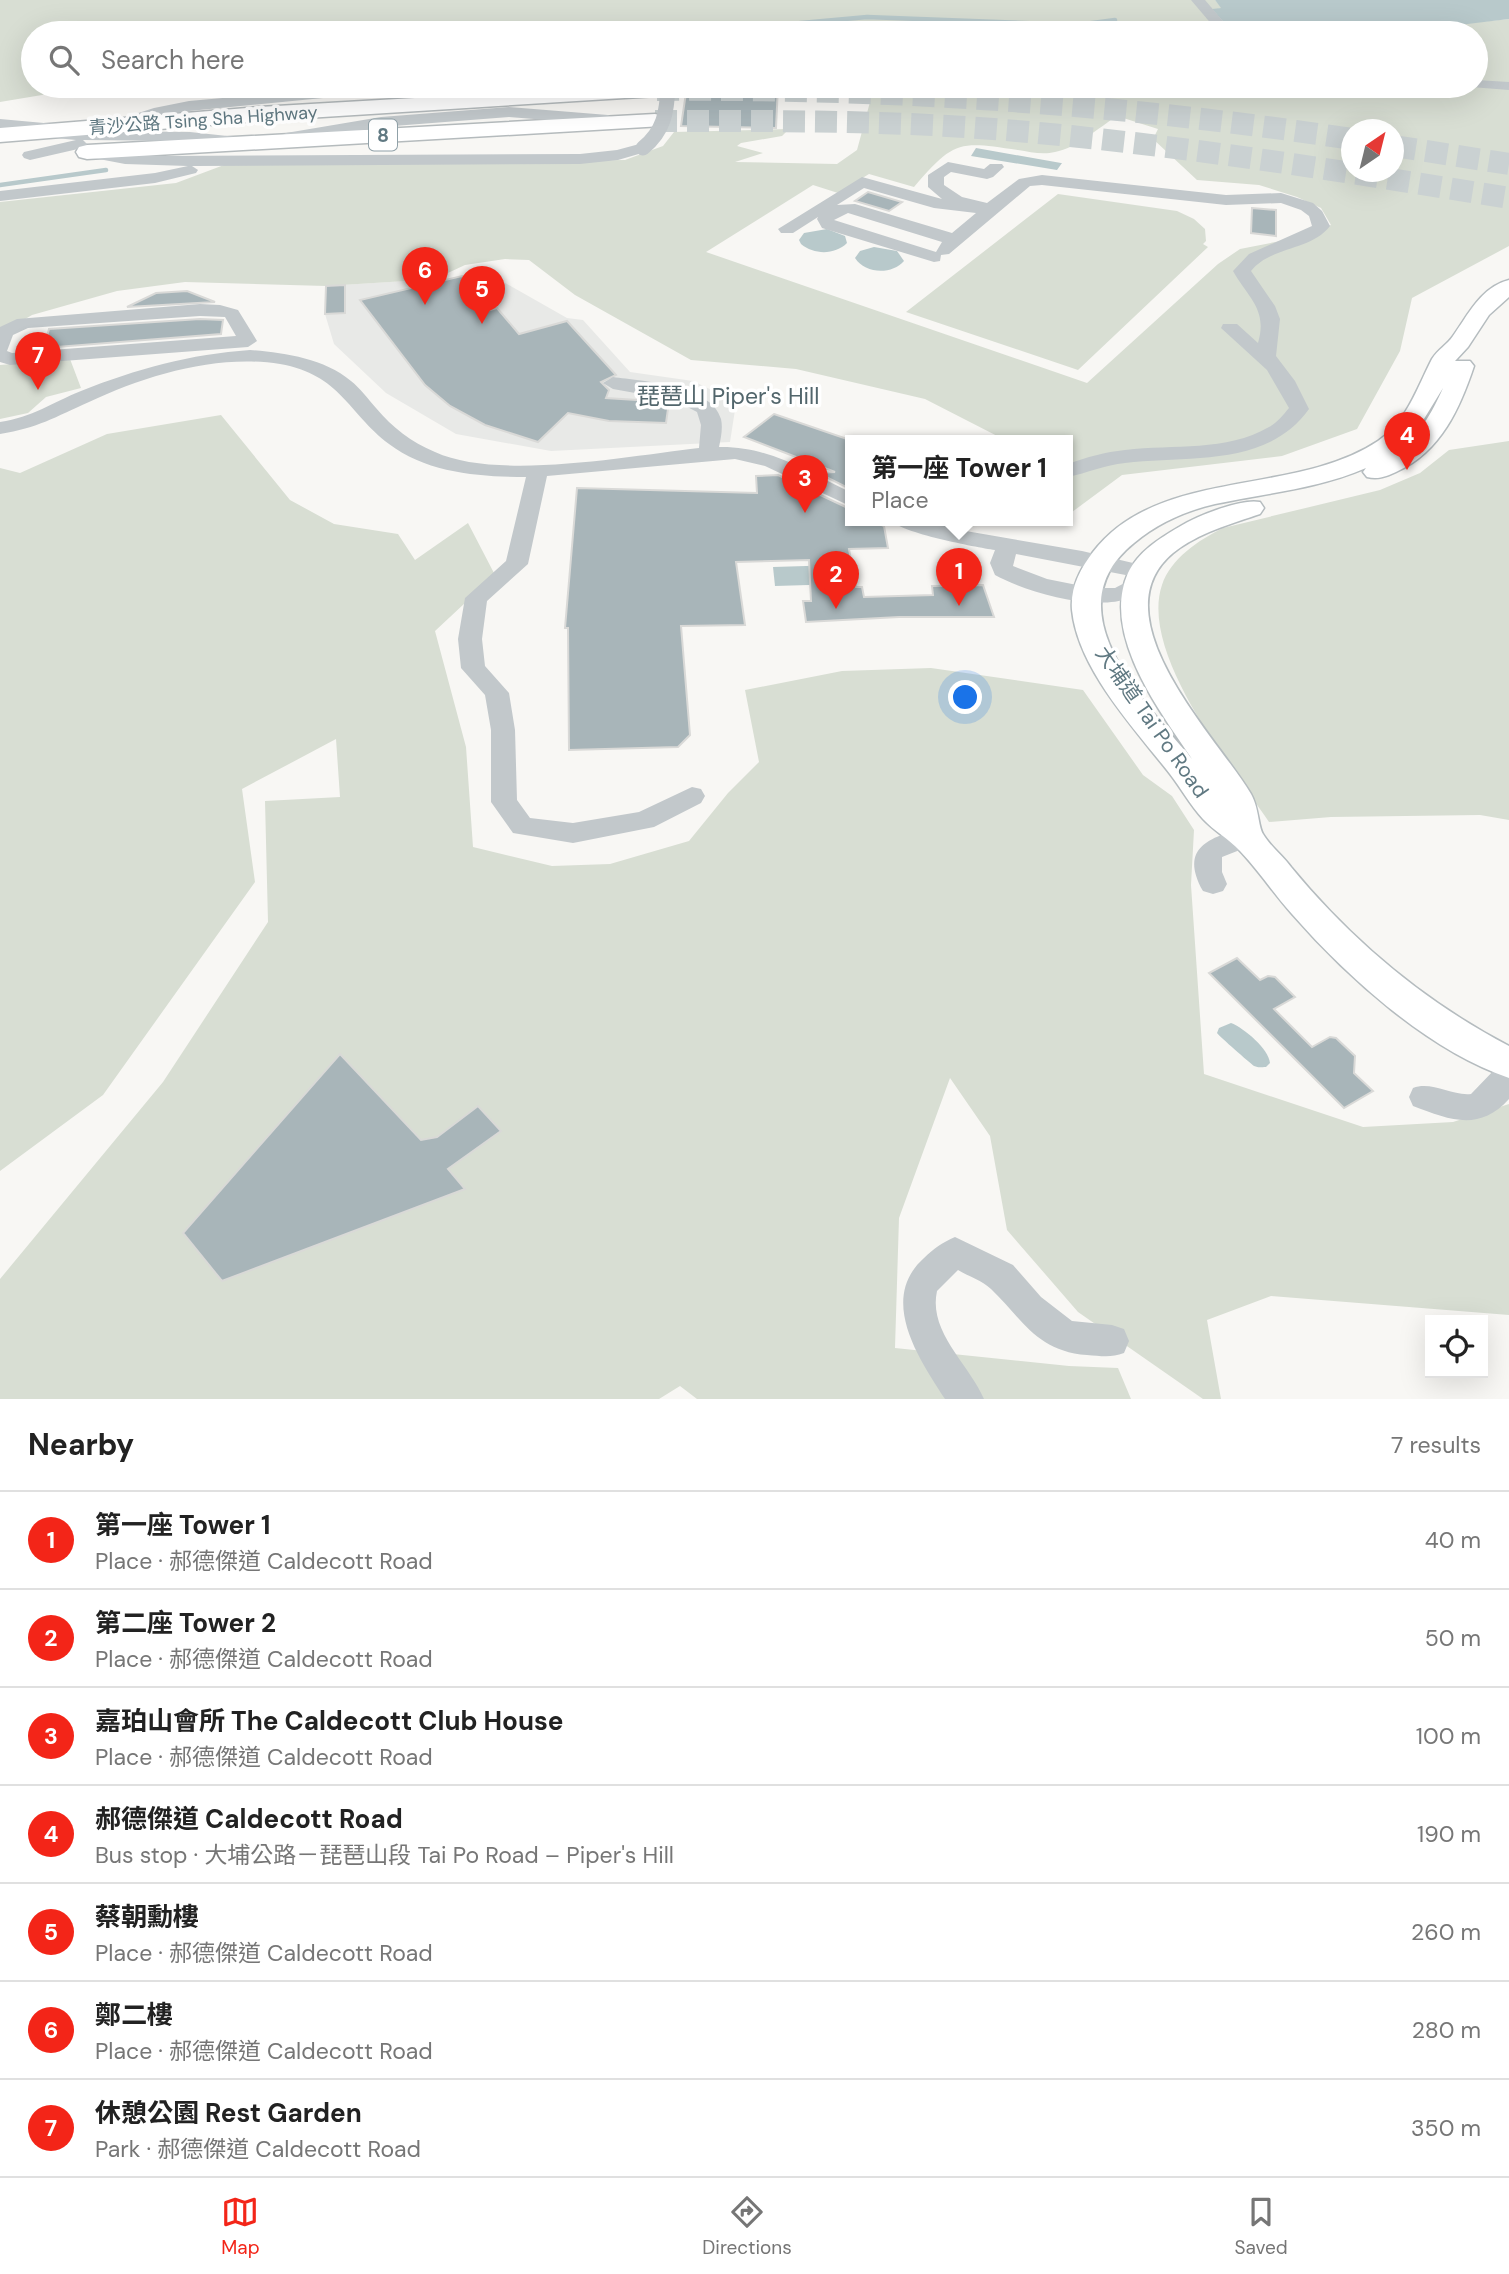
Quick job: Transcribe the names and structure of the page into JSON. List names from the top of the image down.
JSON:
{
  "streets": {
    "highway": ["青沙公路 Tsing Sha Highway", "8"],
    "main road": ["大埔道 Tai Po Road"]
  },
  "districts": ["琵琶山 Piper's Hill"],
  "north": "top right",
  "page": {
    "search": "Search here",
    "pins": [
      "6",
      "5",
      "7",
      "4",
      "3",
      "1",
      "2"
    ],
    "popup": ["第一座 Tower 1", "Place"],
    "heading": ["Nearby", "7 results"],
    "list": [
      {
        "mark": "1",
        "name": "第一座 Tower 1",
        "note": "Place · 郝德傑道 Caldecott Road",
        "value": "40 m"
      },
      {
        "mark": "2",
        "name": "第二座 Tower 2",
        "note": "Place · 郝德傑道 Caldecott Road",
        "value": "50 m"
      },
      {
        "mark": "3",
        "name": "嘉珀山會所 The Caldecott Club House",
        "note": "Place · 郝德傑道 Caldecott Road",
        "value": "100 m"
      },
      {
        "mark": "4",
        "name": "郝德傑道 Caldecott Road",
        "note": "Bus stop · 大埔公路－琵琶山段 Tai Po Road – Piper's Hill",
        "value": "190 m"
      },
      {
        "mark": "5",
        "name": "蔡朝勳樓",
        "note": "Place · 郝德傑道 Caldecott Road",
        "value": "260 m"
      },
      {
        "mark": "6",
        "name": "鄭二樓",
        "note": "Place · 郝德傑道 Caldecott Road",
        "value": "280 m"
      },
      {
        "mark": "7",
        "name": "休憩公園 Rest Garden",
        "note": "Park · 郝德傑道 Caldecott Road",
        "value": "350 m"
      }
    ],
    "nav": ["Map", "Directions", "Saved"]
  }
}
